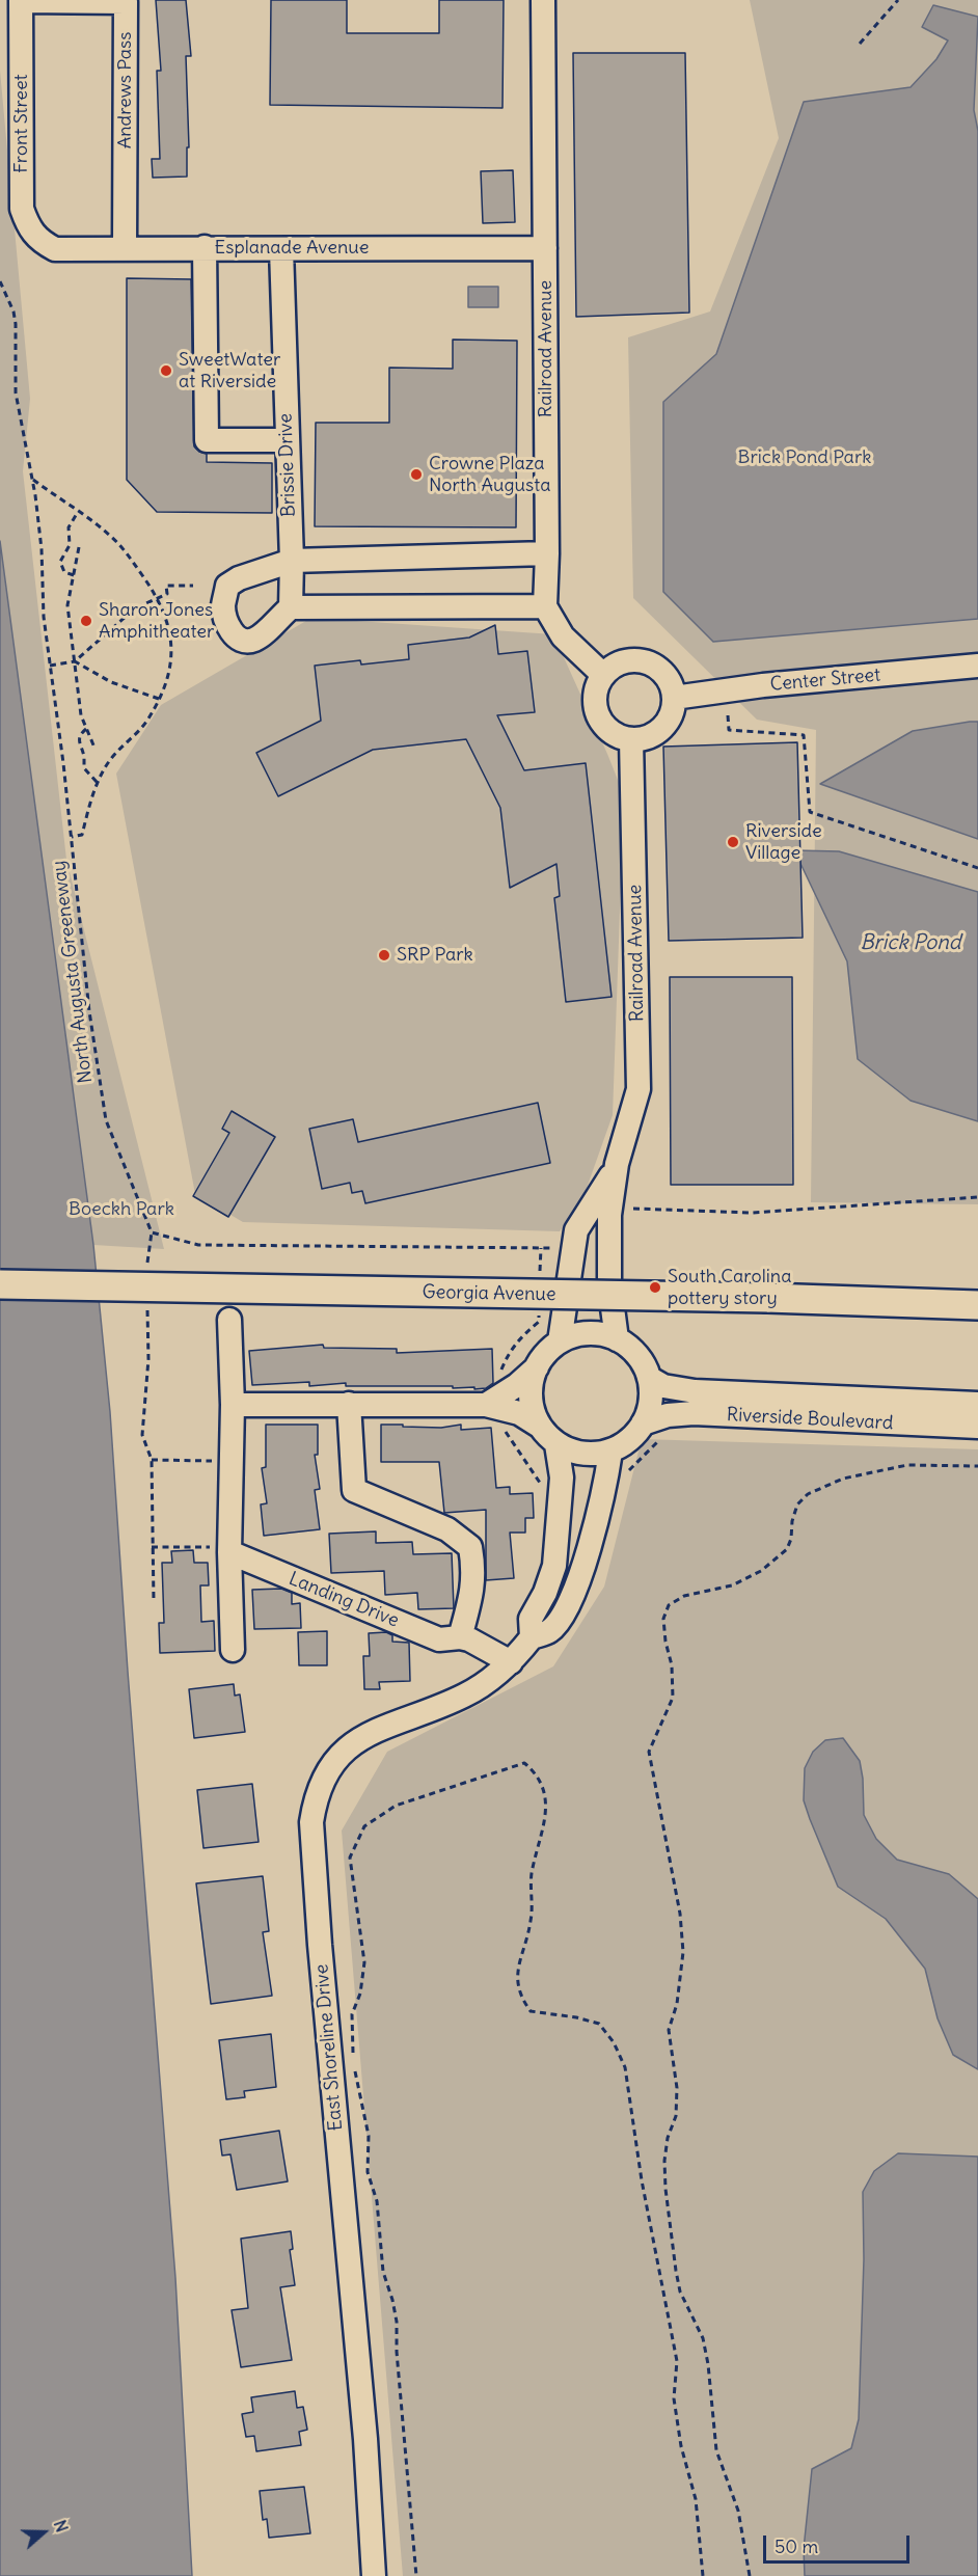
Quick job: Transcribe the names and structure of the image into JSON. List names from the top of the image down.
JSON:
{
  "streets": {
    "main road": ["Georgia Avenue"],
    "street": [
      "Andrews Pass",
      "Front Street",
      "Esplanade Avenue",
      "Railroad Avenue",
      "Brissie Drive",
      "Center Street",
      "Riverside Boulevard",
      "Landing Drive",
      "East Shoreline Drive"
    ],
    "path": ["North Augusta Greeneway"]
  },
  "crossings": [
    ["Andrews Pass", "Front Street"],
    ["Andrews Pass", "Esplanade Avenue"],
    ["Front Street", "Esplanade Avenue"],
    ["Esplanade Avenue", "Railroad Avenue"],
    ["Esplanade Avenue", "Brissie Drive"],
    ["Railroad Avenue", "Center Street"],
    ["Railroad Avenue", "Riverside Boulevard"],
    ["Landing Drive", "East Shoreline Drive"]
  ],
  "water": ["Brick Pond"],
  "parks": ["Brick Pond Park", "Boeckh Park"],
  "places": [
    "SweetWater at Riverside",
    "Crowne Plaza North Augusta",
    "Sharon Jones Amphitheater",
    "Riverside Village",
    "SRP Park",
    "South Carolina pottery story"
  ],
  "scale_bar": "50 m",
  "north": "right"
}
